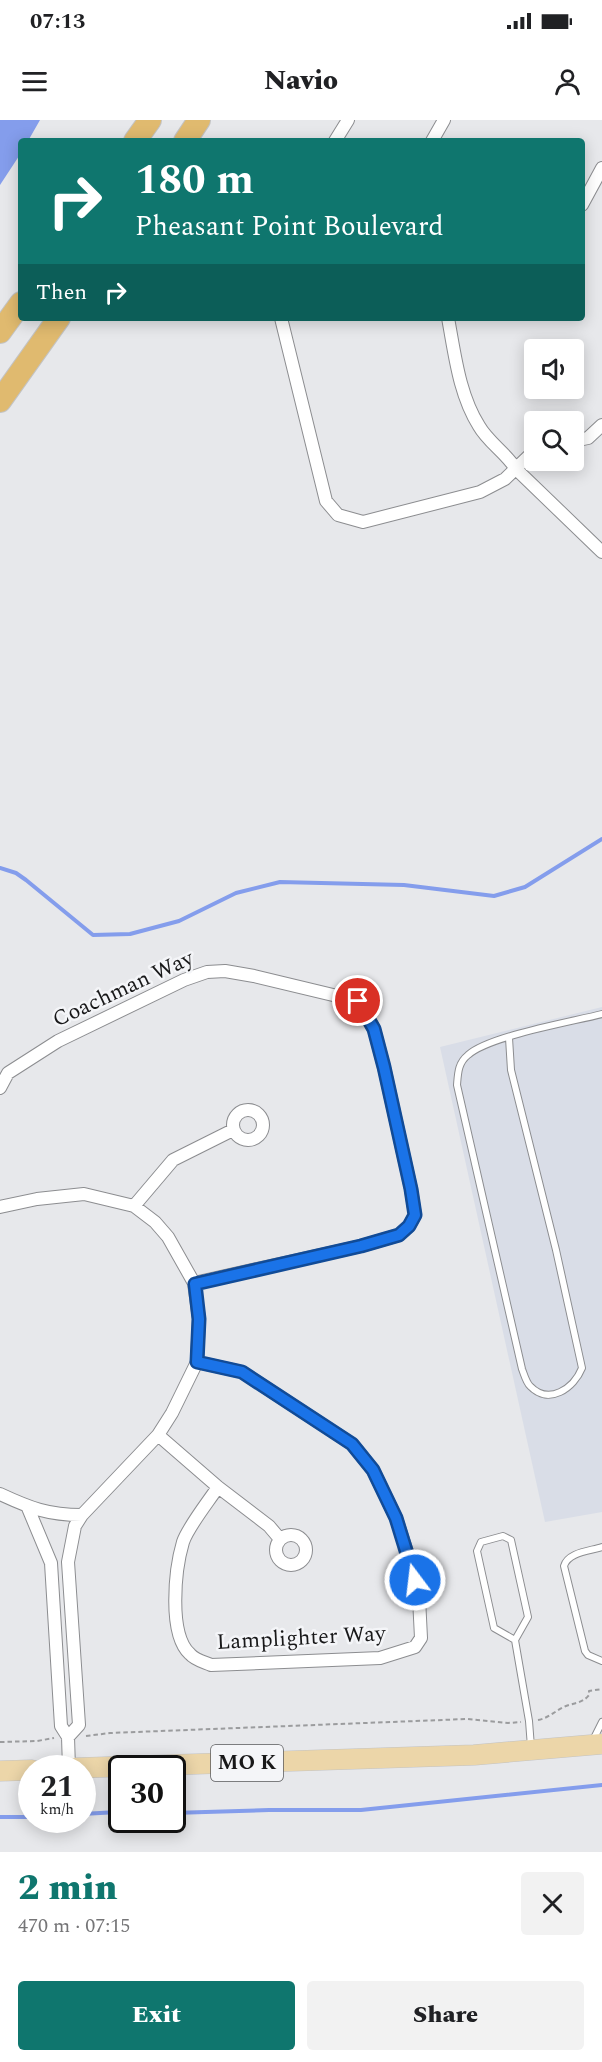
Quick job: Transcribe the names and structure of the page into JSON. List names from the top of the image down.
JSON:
{
  "streets": {
    "main road": ["MO K"],
    "street": ["Coachman Way", "Lamplighter Way"]
  },
  "page": {
    "status": "07:13",
    "header": "Navio",
    "turn": ["180 m", "Pheasant Point Boulevard"],
    "then": "Then",
    "speed": "21 km/h",
    "limit": "30",
    "heading": ["2 min", "470 m · 07:15"],
    "buttons": ["Exit", "Share"]
  }
}
